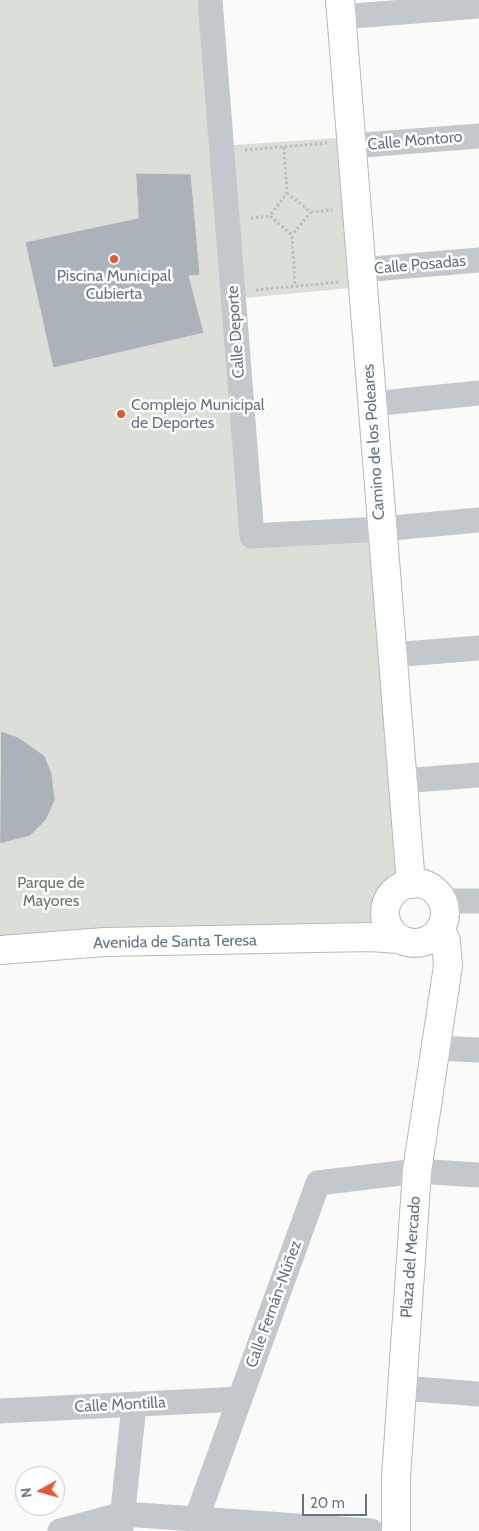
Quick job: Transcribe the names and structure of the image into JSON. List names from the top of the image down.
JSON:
{
  "streets": {
    "street": [
      "Calle Montoro",
      "Calle Posadas",
      "Calle Deporte",
      "Camino de los Poleares",
      "Avenida de Santa Teresa",
      "Plaza del Mercado",
      "Calle Fernán-Núñez",
      "Calle Montilla"
    ]
  },
  "crossings": [
    ["Calle Montoro", "Camino de los Poleares"],
    ["Calle Posadas", "Camino de los Poleares"],
    ["Calle Deporte", "Camino de los Poleares"],
    ["Camino de los Poleares", "Avenida de Santa Teresa"],
    ["Camino de los Poleares", "Plaza del Mercado"],
    ["Avenida de Santa Teresa", "Plaza del Mercado"],
    ["Plaza del Mercado", "Calle Fernán-Núñez"],
    ["Calle Fernán-Núñez", "Calle Montilla"]
  ],
  "parks": ["Parque de Mayores"],
  "places": ["Piscina Municipal Cubierta", "Complejo Municipal de Deportes"],
  "scale_bar": "20 m",
  "north": "left"
}
